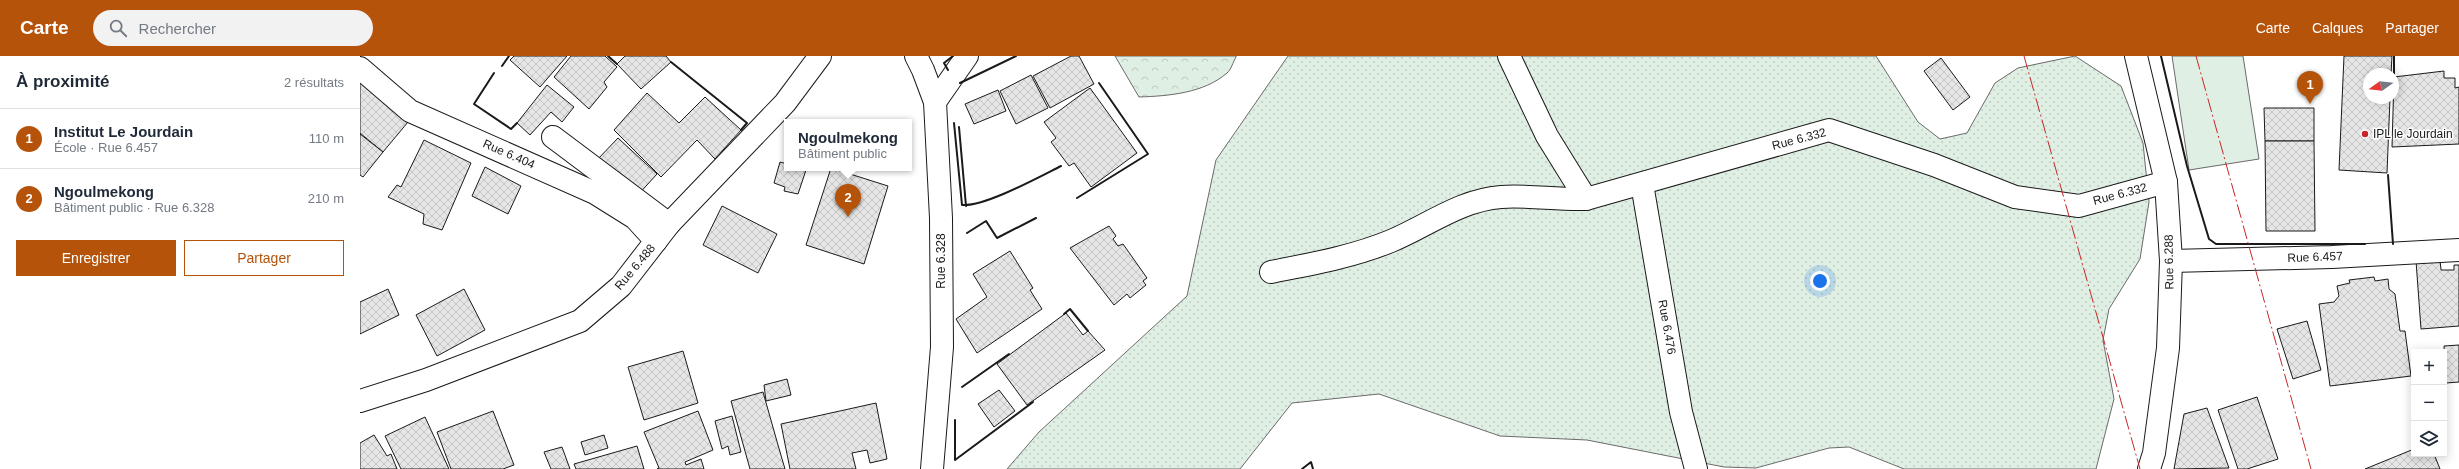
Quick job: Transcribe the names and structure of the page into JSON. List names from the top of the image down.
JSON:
{
  "streets": {
    "street": [
      "Rue 6.332",
      "Rue 6.404",
      "Rue 6.457",
      "Rue 6.328",
      "Rue 6.288",
      "Rue 6.488",
      "Rue 6.476"
    ]
  },
  "crossings": [
    ["Rue 6.332", "Rue 6.288"],
    ["Rue 6.332", "Rue 6.476"],
    ["Rue 6.404", "Rue 6.488"],
    ["Rue 6.457", "Rue 6.288"]
  ],
  "places": ["IPL le Jourdain"],
  "north": "left",
  "page": {
    "header": "Carte",
    "search": "Rechercher",
    "nav": ["Carte", "Calques", "Partager"],
    "heading": ["À proximité", "2 résultats"],
    "pins": ["1", "2"],
    "list": [
      {
        "mark": "1",
        "name": "Institut Le Jourdain",
        "note": "École · Rue 6.457",
        "value": "110 m"
      },
      {
        "mark": "2",
        "name": "Ngoulmekong",
        "note": "Bâtiment public · Rue 6.328",
        "value": "210 m"
      }
    ],
    "popup": ["Ngoulmekong", "Bâtiment public"],
    "buttons": ["Enregistrer", "Partager"],
    "map_buttons": ["+", "−"]
  }
}
